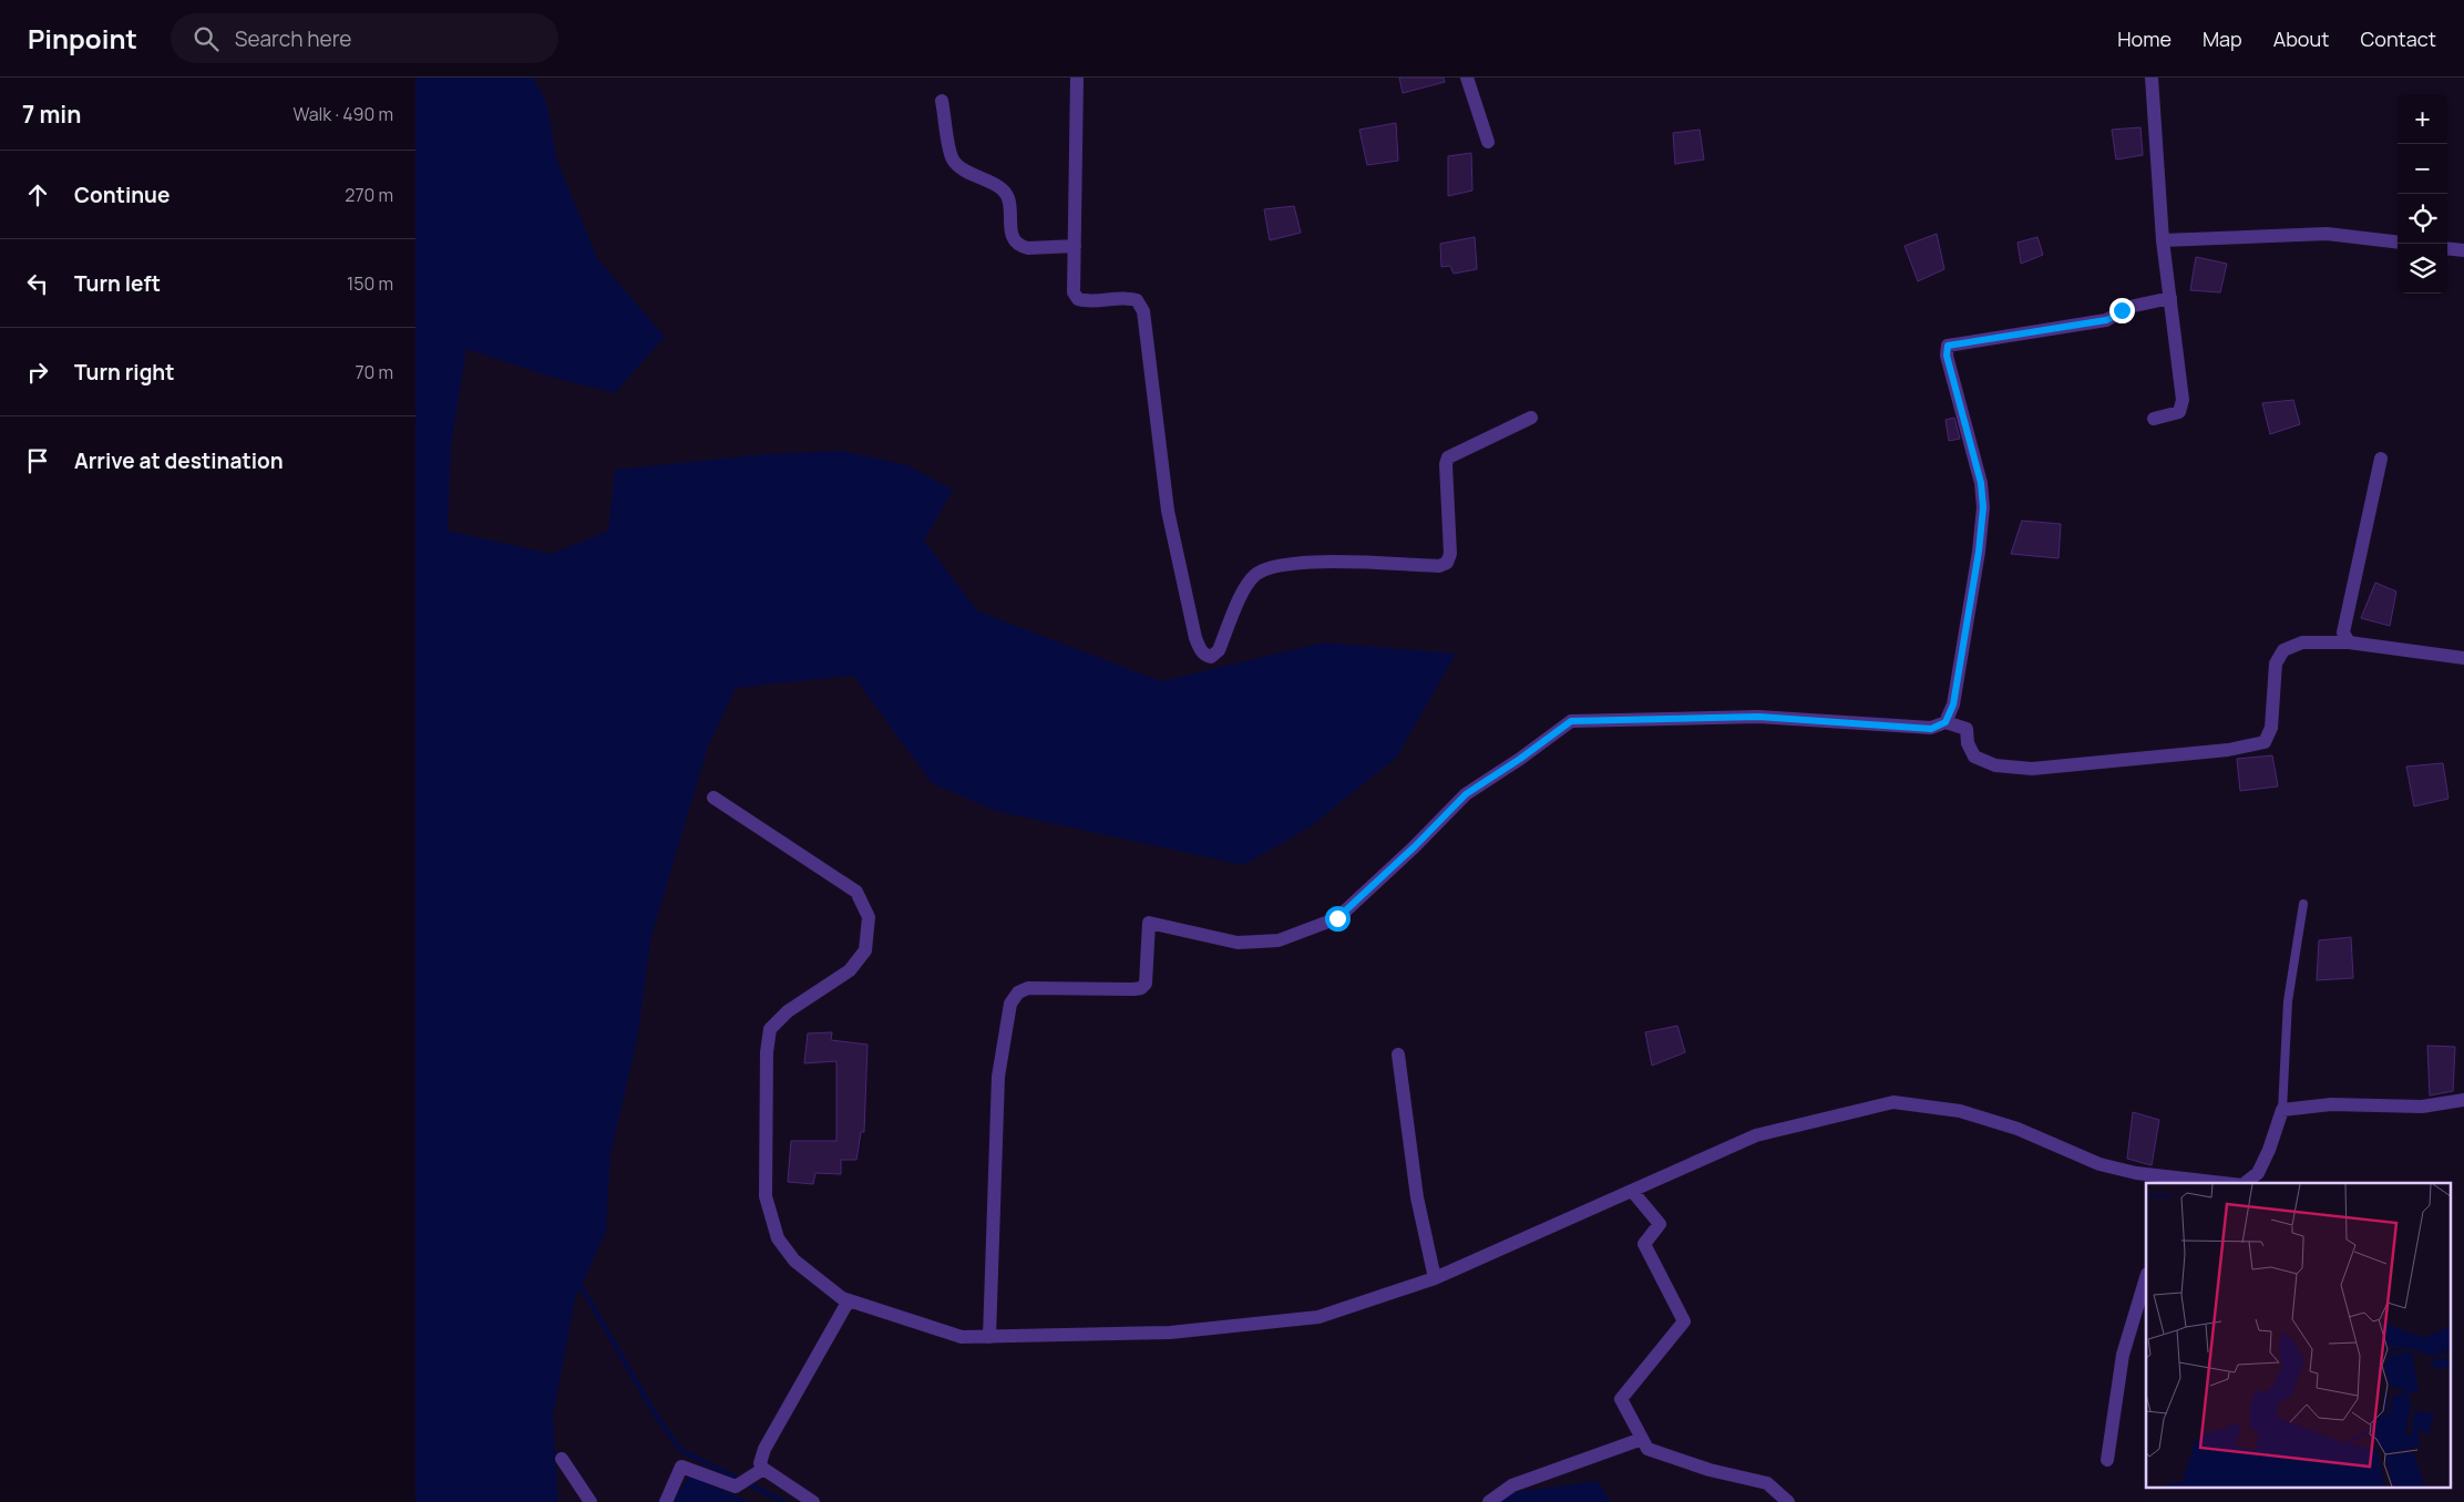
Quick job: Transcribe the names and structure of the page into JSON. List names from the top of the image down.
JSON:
{
  "page": {
    "header": "Pinpoint",
    "search": "Search here",
    "nav": [
      "Home",
      "Map",
      "About",
      "Contact"
    ],
    "heading": ["7 min", "Walk · 490 m"],
    "map_buttons": ["+", "−"],
    "list": [
      ["Continue", "270 m"],
      ["Turn left", "150 m"],
      ["Turn right", "70 m"],
      "Arrive at destination"
    ]
  }
}
